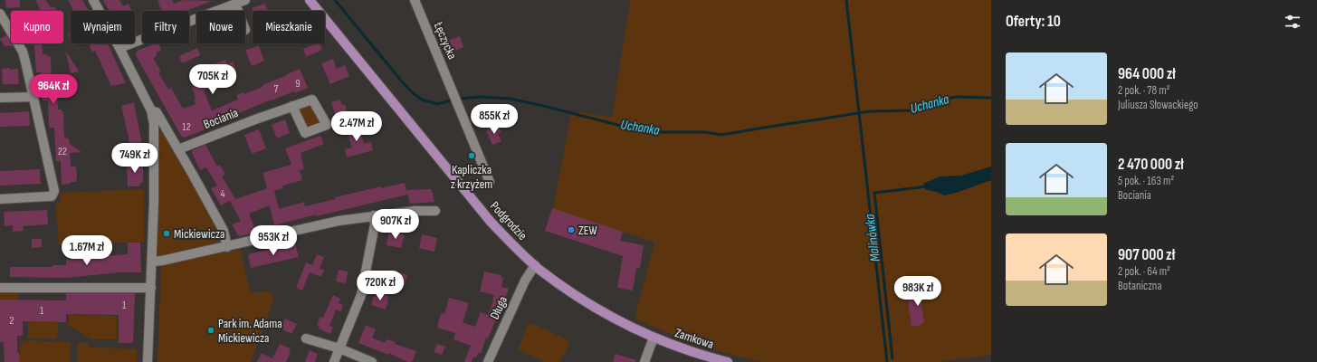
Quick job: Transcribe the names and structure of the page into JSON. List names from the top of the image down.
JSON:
{
  "streets": {
    "main road": ["Podgrodzie", "Zamkowa"],
    "street": ["Łęczycka", "Bociania", "Długa"]
  },
  "crossings": [
    ["Podgrodzie", "Długa"],
    ["Podgrodzie", "Zamkowa"]
  ],
  "water": ["Uchanka", "Malinówka"],
  "places": [
    "Kapliczka z krzyżem",
    "ZEW",
    "Mickiewicza",
    "Park im. Adama Mickiewicza"
  ],
  "house_numbers": [
    "9",
    "7",
    "12",
    "22",
    "4",
    "1",
    "1",
    "2"
  ],
  "page": {
    "heading": "Oferty: 10",
    "chip": [
      "Kupno",
      "Wynajem",
      "Filtry",
      "Nowe",
      "Mieszkanie"
    ],
    "list": [
      {
        "name": "964 000 zł",
        "note": "2 pok. · 78 m² · Juliusza Słowackiego"
      },
      {
        "name": "2 470 000 zł",
        "note": "5 pok. · 163 m² · Bociania"
      },
      {
        "name": "907 000 zł",
        "note": "2 pok. · 64 m² · Botaniczna"
      }
    ],
    "price": [
      "705K zł",
      "964K zł",
      "855K zł",
      "2.47M zł",
      "749K zł",
      "907K zł",
      "953K zł",
      "1.67M zł",
      "720K zł",
      "983K zł"
    ]
  }
}
